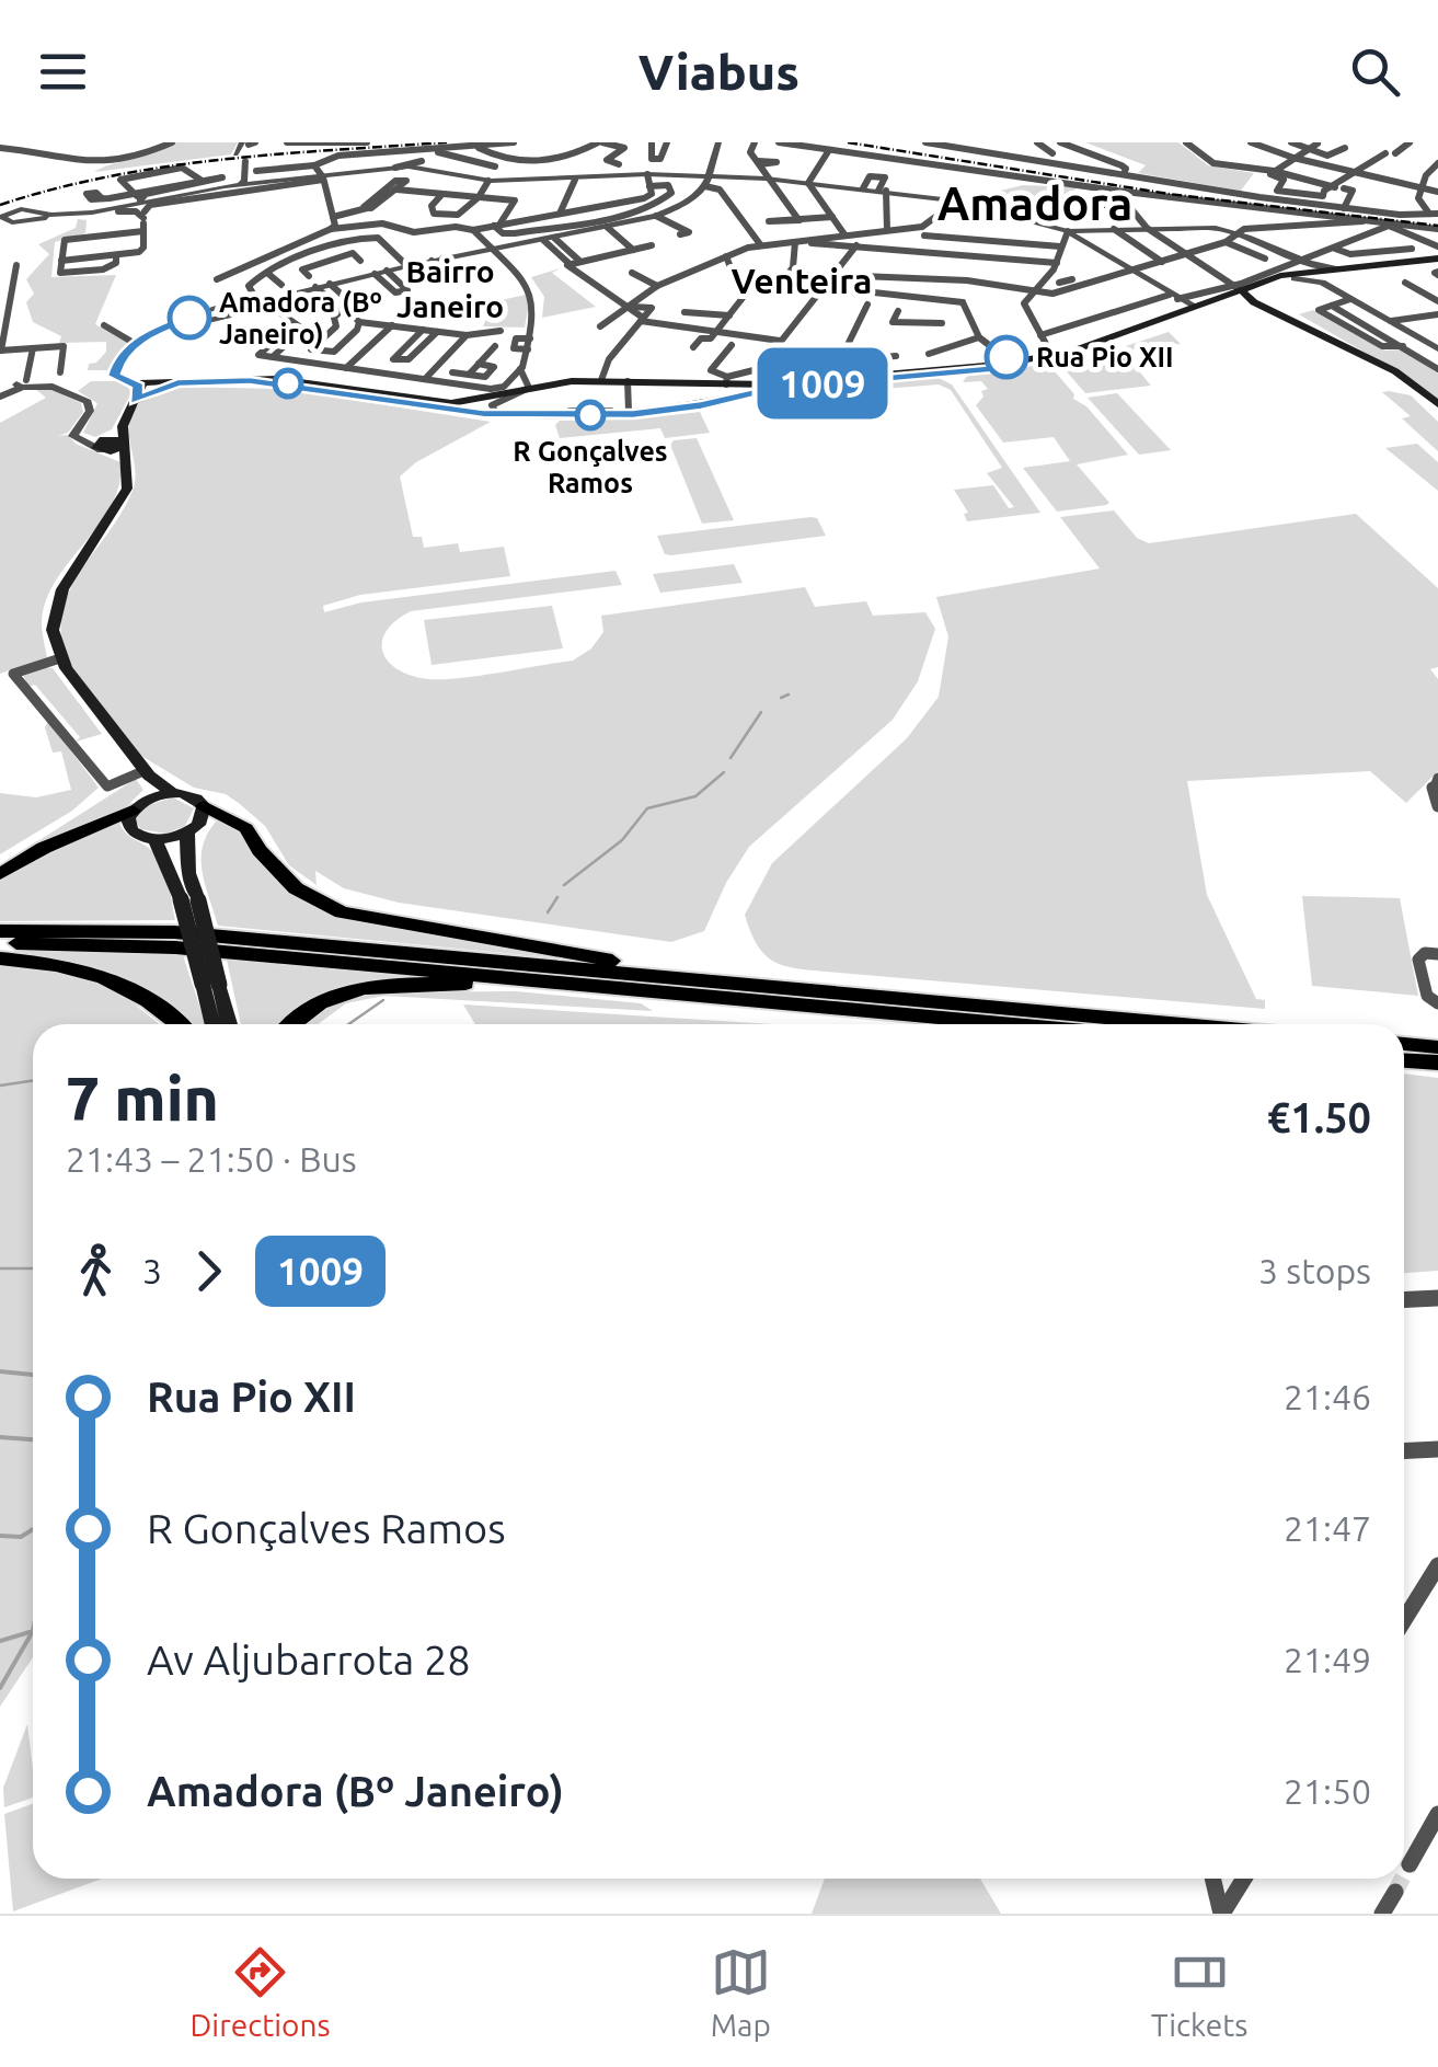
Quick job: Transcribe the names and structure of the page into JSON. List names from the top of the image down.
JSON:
{
  "districts": ["Amadora", "Bairro Janeiro", "Venteira"],
  "places": ["Amadora (Bº Janeiro)", "Rua Pio XII", "R Gonçalves Ramos"],
  "lines": ["bus line 1009"],
  "page": {
    "header": "Viabus",
    "on_map": "1009",
    "heading": ["7 min", "21:43 – 21:50 · Bus", "€1.50"],
    "legs": ["3", "1009", "3 stops"],
    "list": [
      {
        "name": "Rua Pio XII",
        "value": "21:46"
      },
      {
        "name": "R Gonçalves Ramos",
        "value": "21:47"
      },
      {
        "name": "Av Aljubarrota 28",
        "value": "21:49"
      },
      {
        "name": "Amadora (Bº Janeiro)",
        "value": "21:50"
      }
    ],
    "tabs": ["Directions", "Map", "Tickets"]
  }
}
